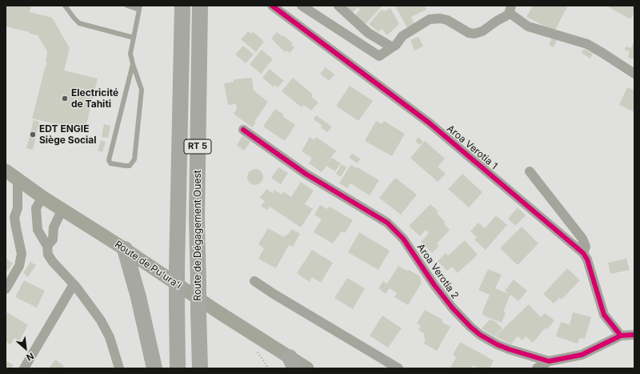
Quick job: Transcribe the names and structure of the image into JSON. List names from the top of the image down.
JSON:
{
  "streets": {
    "highway": ["RT 5", "Route de Dégagement Ouest"],
    "main road": ["Route de Pu'ura'i"],
    "street": ["Aroa Verotia 1", "Aroa Verotia 2"]
  },
  "places": ["Electricité de Tahiti", "EDT ENGIE Siège Social"],
  "north": "bottom right"
}
